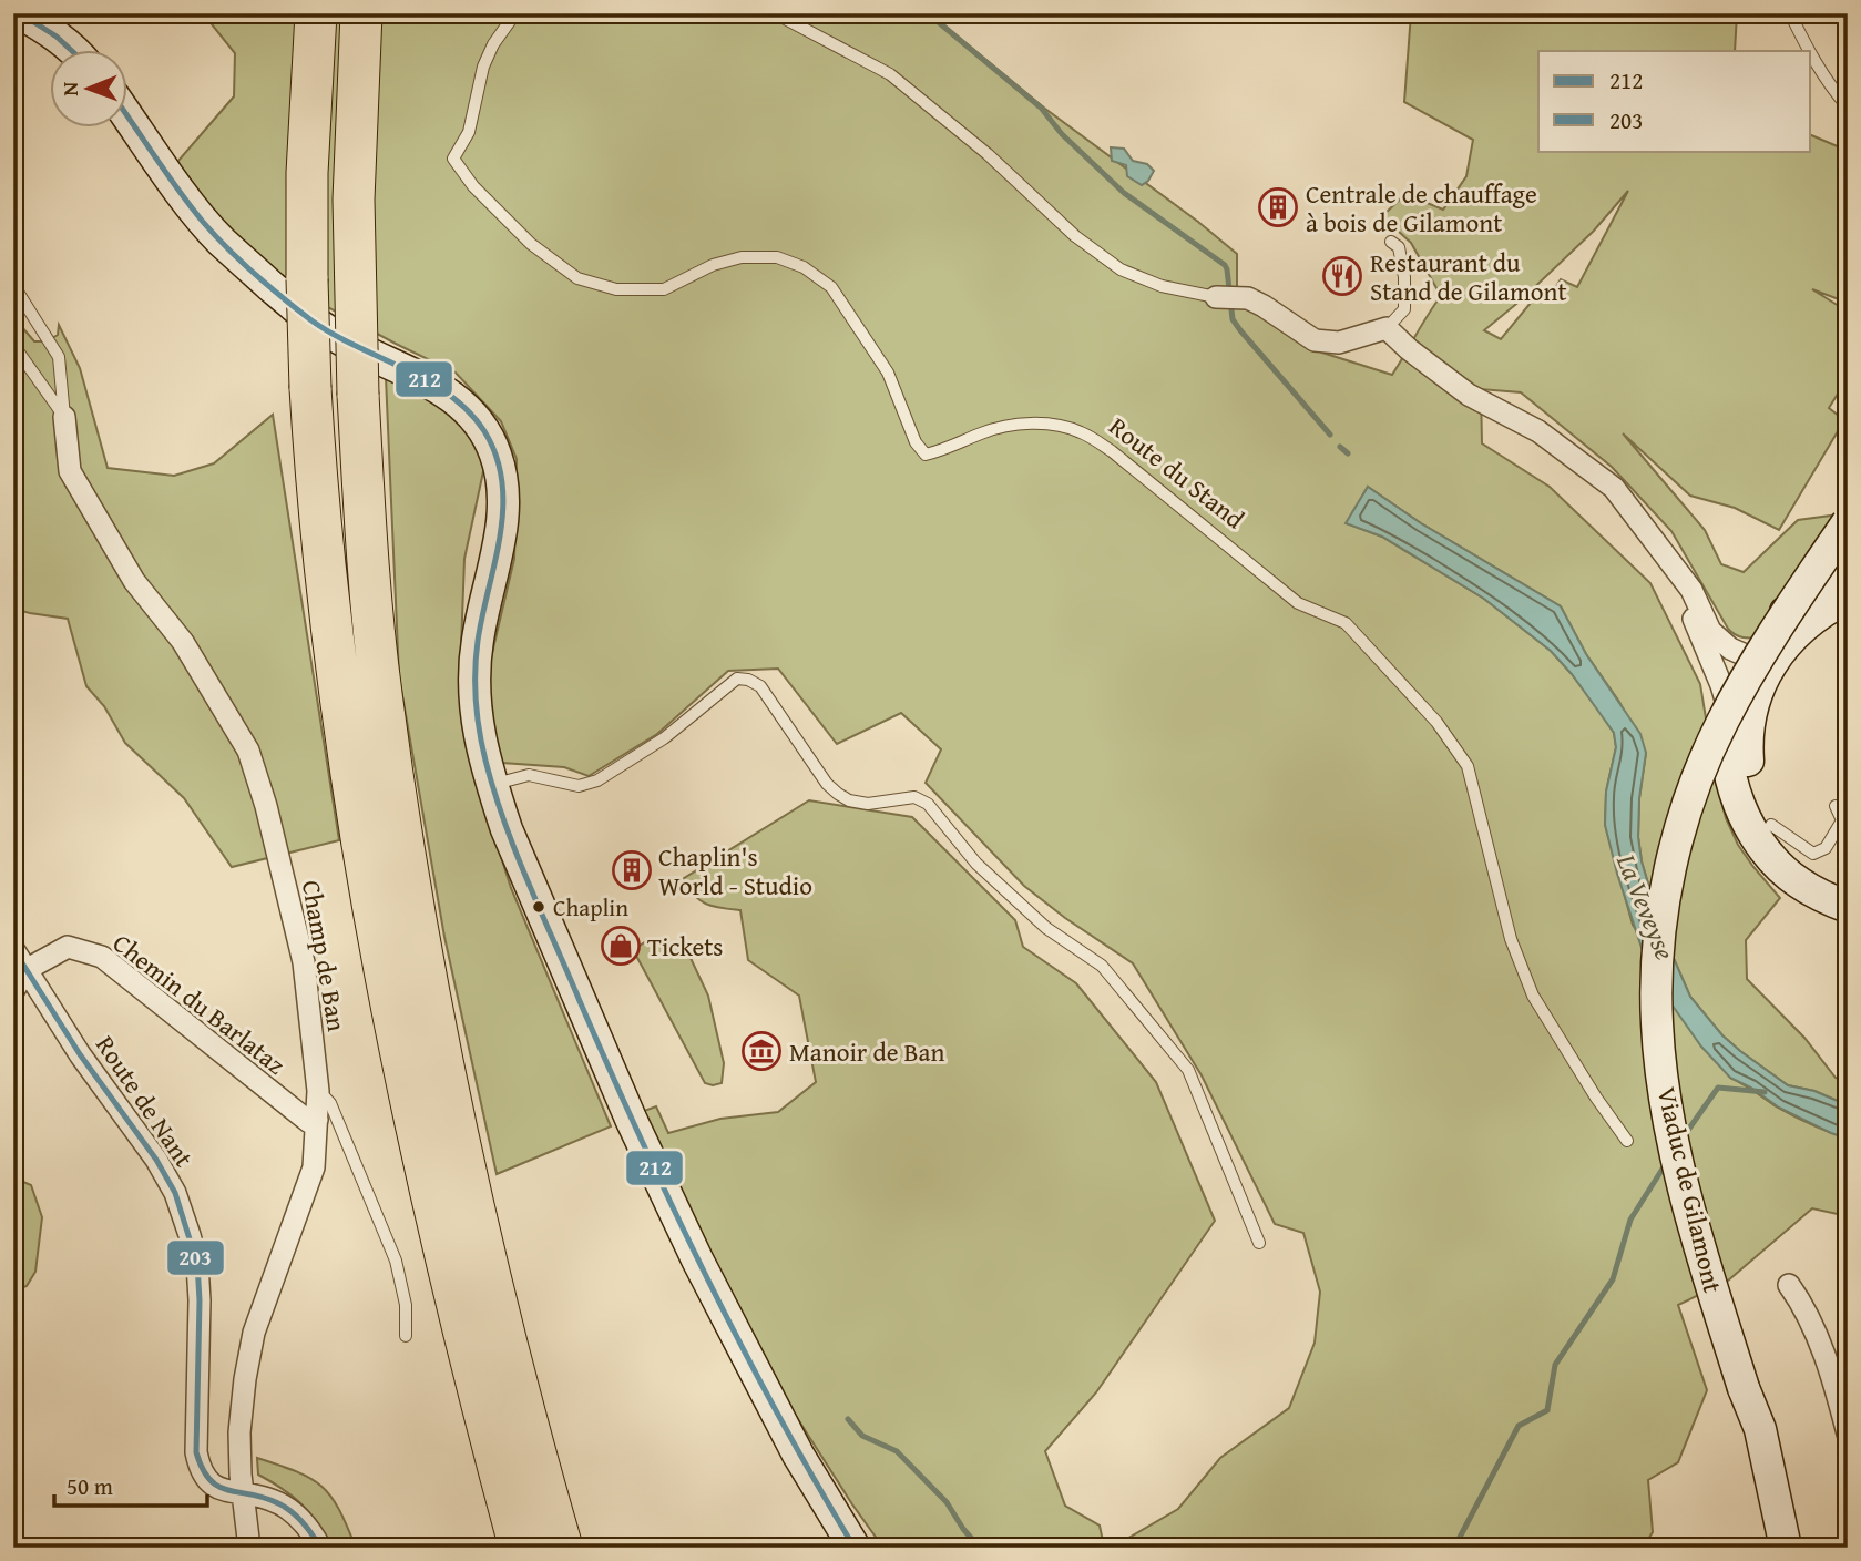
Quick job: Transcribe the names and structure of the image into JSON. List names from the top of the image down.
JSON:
{
  "streets": {
    "street": [
      "Champ de Ban",
      "Chemin du Barlataz",
      "Route de Nant",
      "Viaduc de Gilamont"
    ],
    "lane": ["Route du Stand"]
  },
  "crossings": [
    ["Champ de Ban", "Chemin du Barlataz"],
    ["Champ de Ban", "Route de Nant"],
    ["Chemin du Barlataz", "Route de Nant"]
  ],
  "water": ["La Veveyse"],
  "places": {
    "building": ["Centrale de chauffage à bois de Gilamont", "Chaplin's World - Studio"],
    "restaurant": ["Restaurant du Stand de Gilamont"],
    "other": ["Chaplin"],
    "shop": ["Tickets"],
    "museum": ["Manoir de Ban"]
  },
  "lines": ["transit line 212", "transit line 203"],
  "legend": ["212", "203"],
  "scale_bar": "50 m",
  "north": "left"
}
